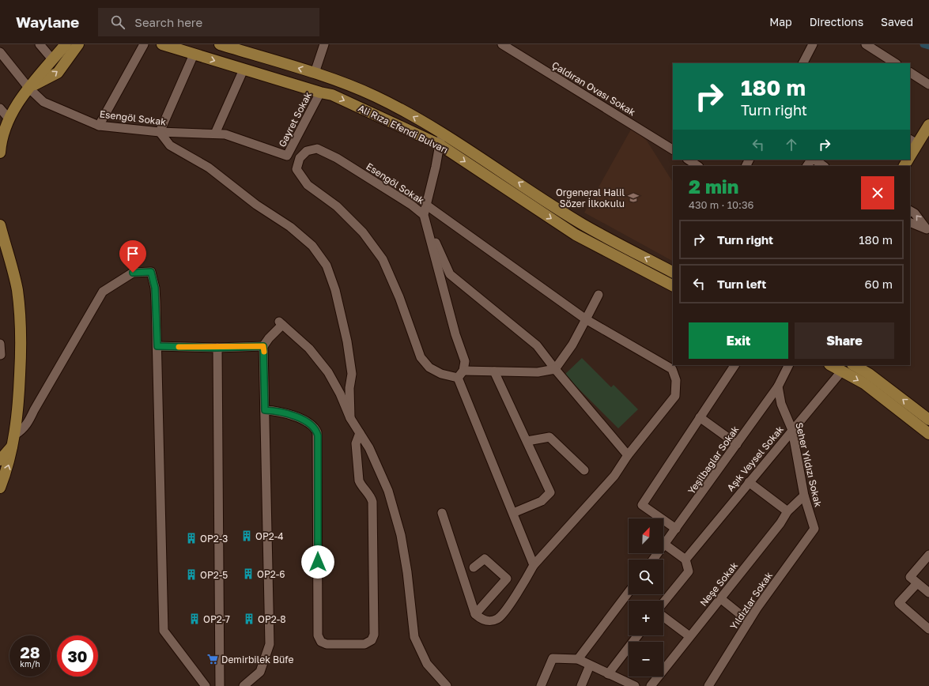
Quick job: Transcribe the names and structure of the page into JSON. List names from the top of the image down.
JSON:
{
  "streets": {
    "main road": ["Ali Rıza Efendi Bulvarı"],
    "street": [
      "Çaldıran Ovası Sokak",
      "Esengöl Sokak",
      "Gayret Sokak",
      "Aşık Veysel Sokak",
      "Yeşilbağlar Sokak",
      "Seher Yıldızı Sokak",
      "Neşe Sokak",
      "Yıldızlar Sokak"
    ]
  },
  "crossings": [
    ["Esengöl Sokak", "Gayret Sokak"],
    ["Esengöl Sokak", "Ali Rıza Efendi Bulvarı"],
    ["Gayret Sokak", "Ali Rıza Efendi Bulvarı"],
    ["Aşık Veysel Sokak", "Seher Yıldızı Sokak"],
    ["Yeşilbağlar Sokak", "Seher Yıldızı Sokak"],
    ["Seher Yıldızı Sokak", "Neşe Sokak"],
    ["Seher Yıldızı Sokak", "Yıldızlar Sokak"]
  ],
  "places": {
    "school or university": ["Orgeneral Halil Sözer İlkokulu"],
    "building": [
      "OP2-4",
      "OP2-3",
      "OP2-6",
      "OP2-5",
      "OP2-7",
      "OP2-8"
    ],
    "supermarket": ["Demirbilek Büfe"]
  },
  "north": "top right",
  "page": {
    "header": "Waylane",
    "search": "Search here",
    "nav": ["Map", "Directions", "Saved"],
    "turn": ["180 m", "Turn right"],
    "heading": ["2 min", "430 m · 10:36"],
    "list": [
      {
        "name": "Turn right",
        "value": "180 m"
      },
      {
        "name": "Turn left",
        "value": "60 m"
      }
    ],
    "buttons": ["Exit", "Share"],
    "map_buttons": ["+", "−"],
    "speed": "28 km/h",
    "limit": "30"
  }
}
